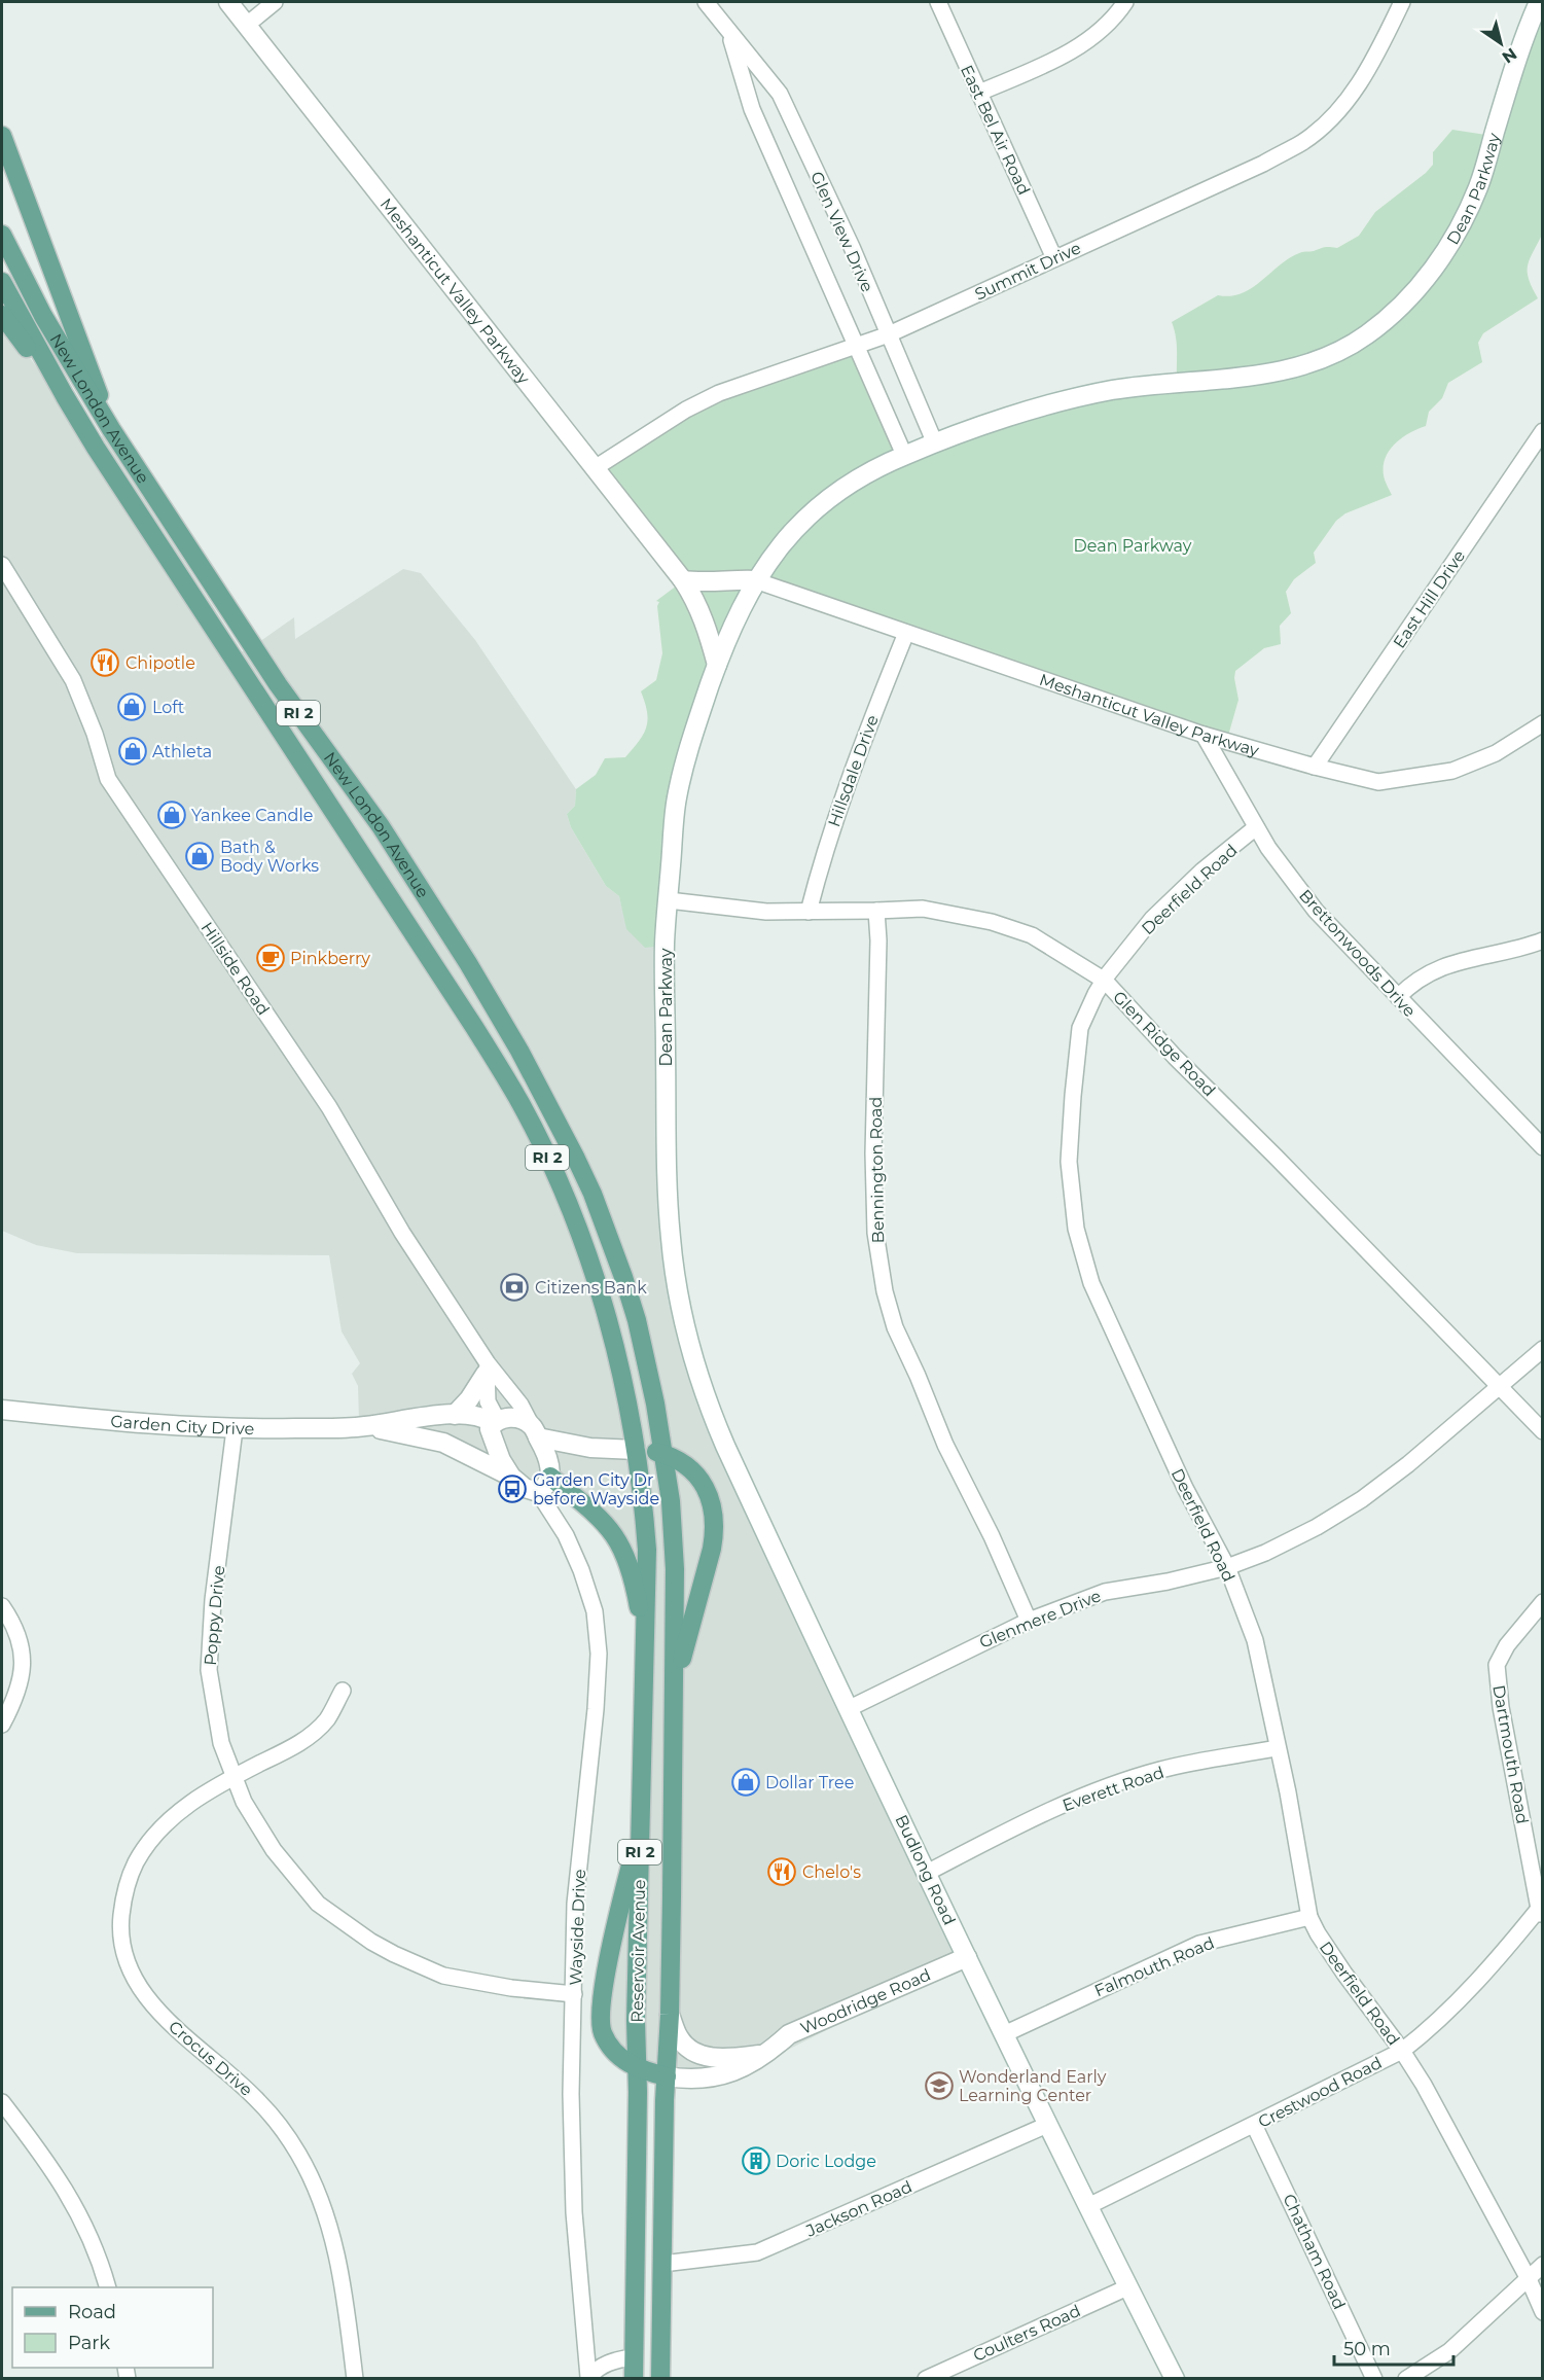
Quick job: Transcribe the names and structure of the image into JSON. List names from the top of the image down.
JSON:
{
  "streets": {
    "main road": [
      "Dean Parkway",
      "Meshanticut Valley Parkway",
      "New London Avenue",
      "RI 2",
      "Garden City Drive",
      "Budlong Road",
      "Reservoir Avenue",
      "Woodridge Road"
    ],
    "street": [
      "East Bel Air Road",
      "Glen View Drive",
      "Summit Drive",
      "East Hill Drive",
      "Hillsdale Drive",
      "Deerfield Road",
      "Brettonwoods Drive",
      "Hillside Road",
      "Glen Ridge Road",
      "Bennington Road",
      "Poppy Drive",
      "Glenmere Drive",
      "Dartmouth Road",
      "Everett Road",
      "Wayside Drive",
      "Falmouth Road",
      "Crocus Drive",
      "Crestwood Road",
      "Jackson Road",
      "Chatham Road",
      "Coulters Road"
    ]
  },
  "crossings": [
    ["East Bel Air Road", "Summit Drive"],
    ["Dean Parkway", "Glen View Drive"],
    ["Dean Parkway", "Meshanticut Valley Parkway"],
    ["Dean Parkway", "Glen Ridge Road"],
    ["Dean Parkway", "Budlong Road"],
    ["Glen View Drive", "Summit Drive"],
    ["Summit Drive", "Meshanticut Valley Parkway"],
    ["Meshanticut Valley Parkway", "East Hill Drive"],
    ["Meshanticut Valley Parkway", "Hillsdale Drive"],
    ["Meshanticut Valley Parkway", "Brettonwoods Drive"],
    ["New London Avenue", "Garden City Drive"],
    ["New London Avenue", "Reservoir Avenue"],
    ["Hillsdale Drive", "Glen Ridge Road"],
    ["Deerfield Road", "Brettonwoods Drive"],
    ["Deerfield Road", "Glen Ridge Road"],
    ["Deerfield Road", "Glenmere Drive"],
    ["Deerfield Road", "Everett Road"],
    ["Deerfield Road", "Falmouth Road"],
    ["Deerfield Road", "Crestwood Road"],
    ["Hillside Road", "Garden City Drive"],
    ["Glen Ridge Road", "Bennington Road"],
    ["Glen Ridge Road", "Glenmere Drive"],
    ["Bennington Road", "Glenmere Drive"],
    ["Garden City Drive", "Poppy Drive"],
    ["Garden City Drive", "Wayside Drive"],
    ["Garden City Drive", "Reservoir Avenue"],
    ["Poppy Drive", "Wayside Drive"],
    ["Poppy Drive", "Crocus Drive"],
    ["Glenmere Drive", "Budlong Road"],
    ["Dartmouth Road", "Crestwood Road"],
    ["Everett Road", "Budlong Road"],
    ["Budlong Road", "Falmouth Road"],
    ["Budlong Road", "Woodridge Road"],
    ["Budlong Road", "Crestwood Road"],
    ["Budlong Road", "Jackson Road"],
    ["Budlong Road", "Coulters Road"],
    ["Reservoir Avenue", "Woodridge Road"],
    ["Reservoir Avenue", "Jackson Road"],
    ["Crestwood Road", "Chatham Road"]
  ],
  "parks": ["Dean Parkway"],
  "places": {
    "restaurant": ["Chipotle", "Chelo's"],
    "shop": [
      "Loft",
      "Athleta",
      "Yankee Candle",
      "Bath & Body Works",
      "Dollar Tree"
    ],
    "cafe": ["Pinkberry"],
    "bank": ["Citizens Bank"],
    "bus stop": ["Garden City Dr before Wayside"],
    "school or university": ["Wonderland Early Learning Center"],
    "building": ["Doric Lodge"]
  },
  "legend": ["Road", "Park"],
  "scale_bar": "50 m",
  "north": "bottom right"
}
